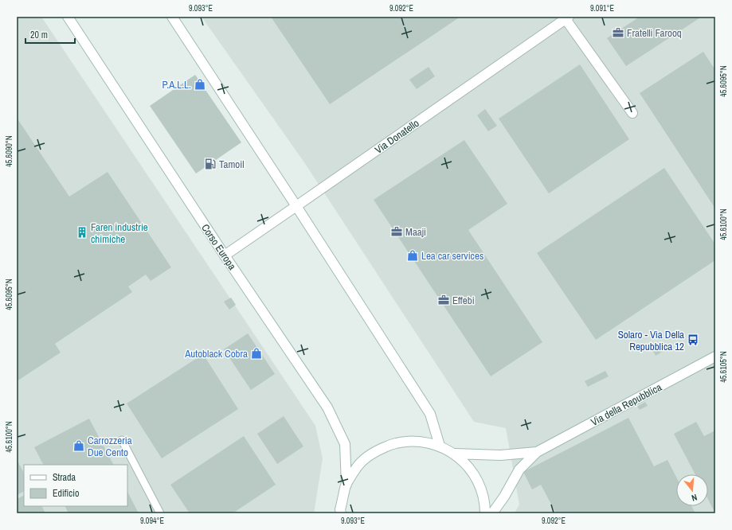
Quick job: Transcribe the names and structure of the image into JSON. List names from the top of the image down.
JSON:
{
  "streets": {
    "street": ["Via Donatello", "Corso Europa", "Via della Repubblica"]
  },
  "crossings": [
    ["Via Donatello", "Corso Europa"]
  ],
  "places": {
    "office": ["Fratelli Farooq", "Maaji", "Effebi"],
    "shop": [
      "P.A.L.L.",
      "Lea car services",
      "Autoblack Cobra",
      "Carrozzeria Due Cento"
    ],
    "fuel station": ["Tamoil"],
    "building": ["Faren industrie chimiche"],
    "bus stop": ["Solaro - Via Della Repubblica 12"]
  },
  "legend": ["Strada", "Edificio"],
  "scale_bar": "20 m",
  "north": "bottom",
  "coordinates": [
    "9.093°E",
    "9.092°E",
    "9.091°E",
    "45.6095°N",
    "45.6090°N",
    "45.6100°N",
    "45.6105°N",
    "9.094°E"
  ]
}
